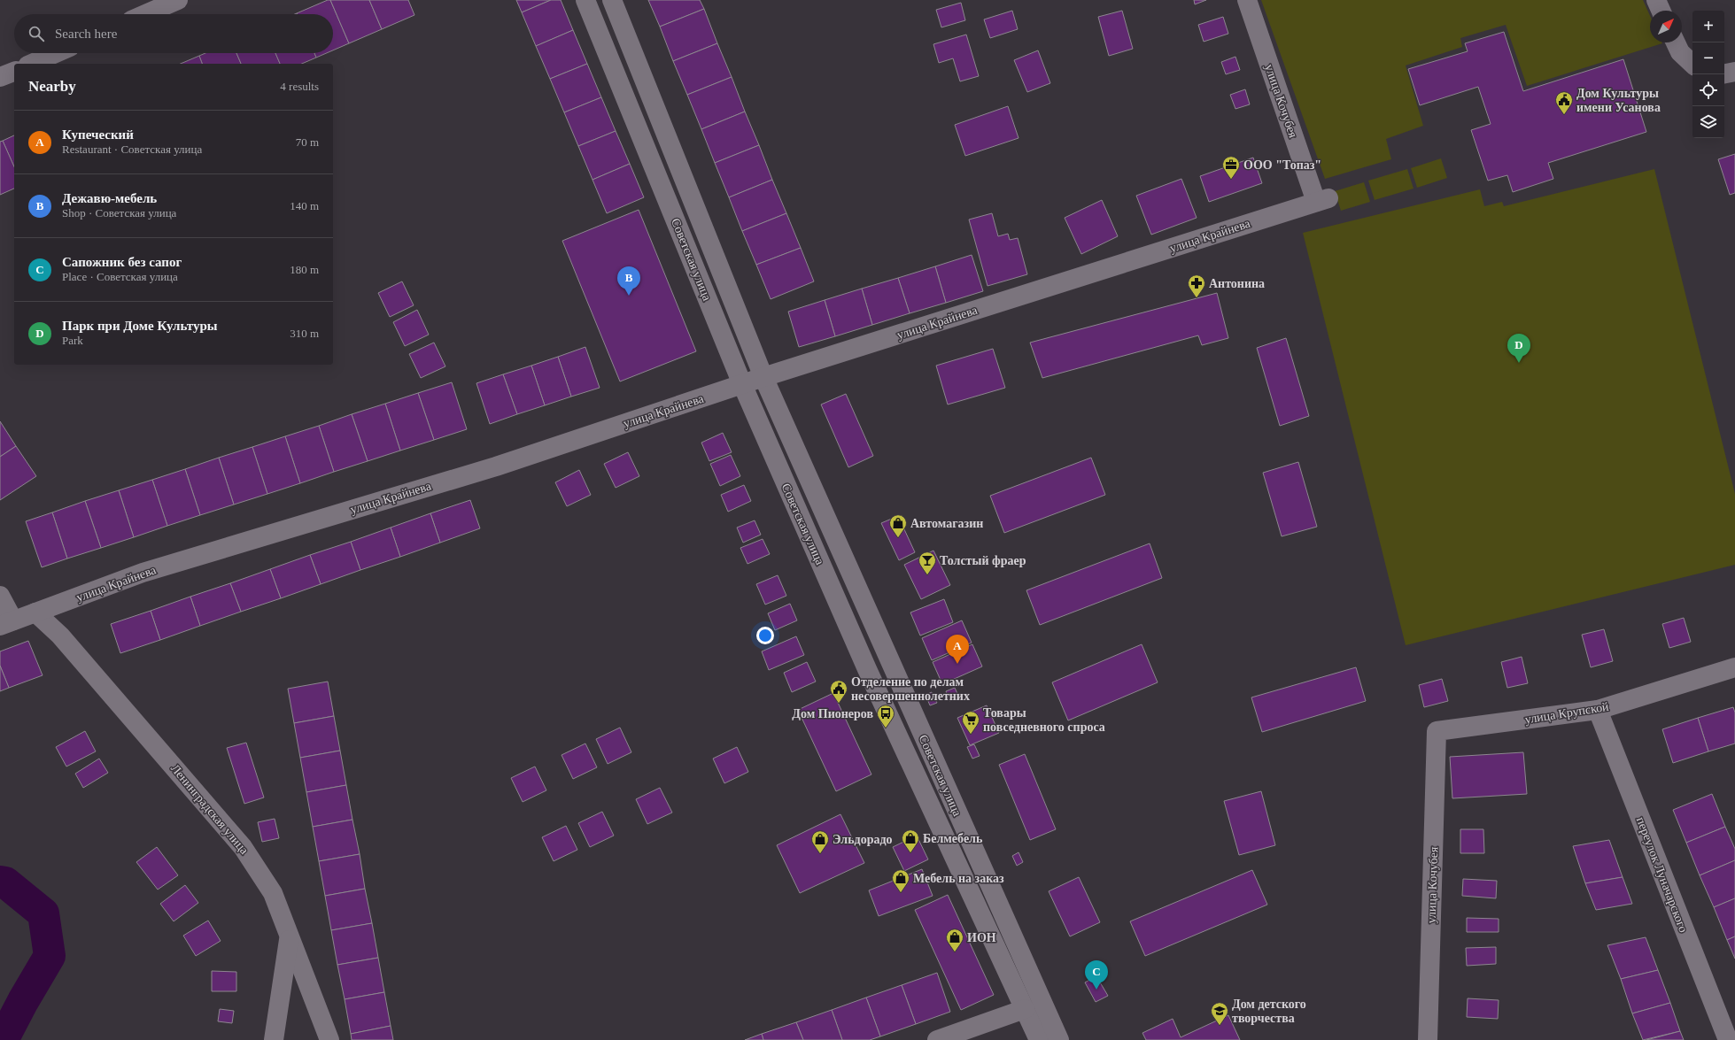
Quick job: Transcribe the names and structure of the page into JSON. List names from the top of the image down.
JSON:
{
  "streets": {
    "street": [
      "улица Кочубея",
      "улица Крайнева",
      "Советская улица",
      "улица Крупской",
      "Ленинградская улица",
      "переулок Луначарского"
    ]
  },
  "crossings": [
    ["улица Кочубея", "улица Крайнева"],
    ["улица Кочубея", "улица Крупской"],
    ["улица Крайнева", "Советская улица"],
    ["улица Крайнева", "Ленинградская улица"],
    ["улица Крупской", "переулок Луначарского"]
  ],
  "places": {
    "public building": ["Дом Культуры имени Усанова", "Отделение по делам несовершеннолетних"],
    "office": ["ООО \"Топаз\""],
    "pharmacy": ["Антонина"],
    "shop": [
      "Автомагазин",
      "Белмебель",
      "Эльдорадо",
      "Мебель на заказ",
      "ИОН"
    ],
    "bar": ["Толстый фраер"],
    "bus stop": ["Дом Пионеров"],
    "supermarket": ["Товары повседневного спроса"],
    "school or university": ["Дом детского творчества"]
  },
  "north": "top right",
  "page": {
    "map_buttons": ["+", "−"],
    "search": "Search here",
    "heading": ["Nearby", "4 results"],
    "list": [
      {
        "mark": "A",
        "name": "Купеческий",
        "note": "Restaurant · Советская улица",
        "value": "70 m"
      },
      {
        "mark": "B",
        "name": "Дежавю-мебель",
        "note": "Shop · Советская улица",
        "value": "140 m"
      },
      {
        "mark": "C",
        "name": "Сапожник без сапог",
        "note": "Place · Советская улица",
        "value": "180 m"
      },
      {
        "mark": "D",
        "name": "Парк при Доме Культуры",
        "note": "Park",
        "value": "310 m"
      }
    ],
    "pins": [
      "B",
      "D",
      "A",
      "C"
    ]
  }
}
